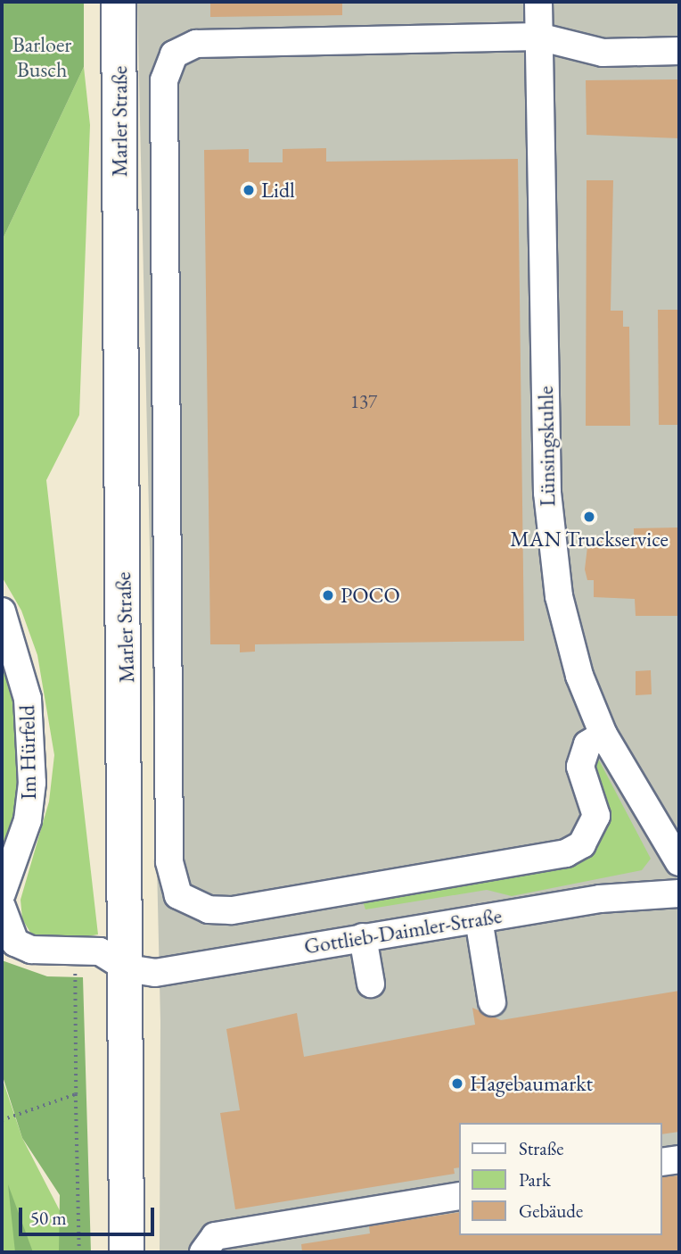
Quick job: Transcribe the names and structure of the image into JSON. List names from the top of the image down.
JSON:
{
  "streets": {
    "main road": ["Marler Straße"],
    "street": ["Lünsingskuhle", "Im Hürfeld", "Gottlieb-Daimler-Straße"]
  },
  "crossings": [
    ["Marler Straße", "Gottlieb-Daimler-Straße"]
  ],
  "parks": ["Barloer Busch"],
  "places": [
    "Lidl",
    "MAN Truckservice",
    "POCO",
    "Hagebaumarkt"
  ],
  "house_numbers": ["137"],
  "legend": ["Straße", "Park", "Gebäude"],
  "scale_bar": "50 m"
}
